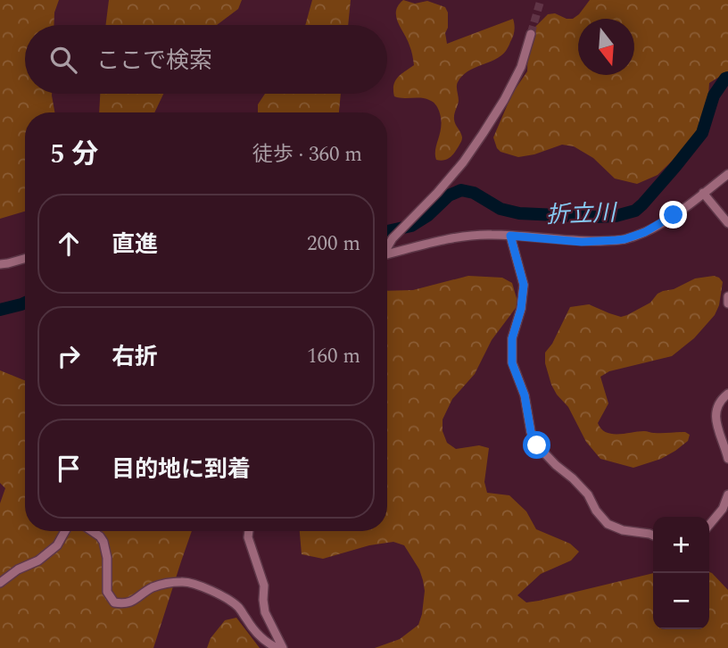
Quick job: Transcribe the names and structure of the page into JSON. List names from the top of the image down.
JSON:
{
  "water": ["折立川"],
  "north": "bottom",
  "page": {
    "search": "ここで検索",
    "heading": ["5 分", "徒歩 · 360 m"],
    "list": [
      ["直進", "200 m"],
      ["右折", "160 m"],
      "目的地に到着"
    ],
    "map_buttons": ["+", "−"]
  }
}
